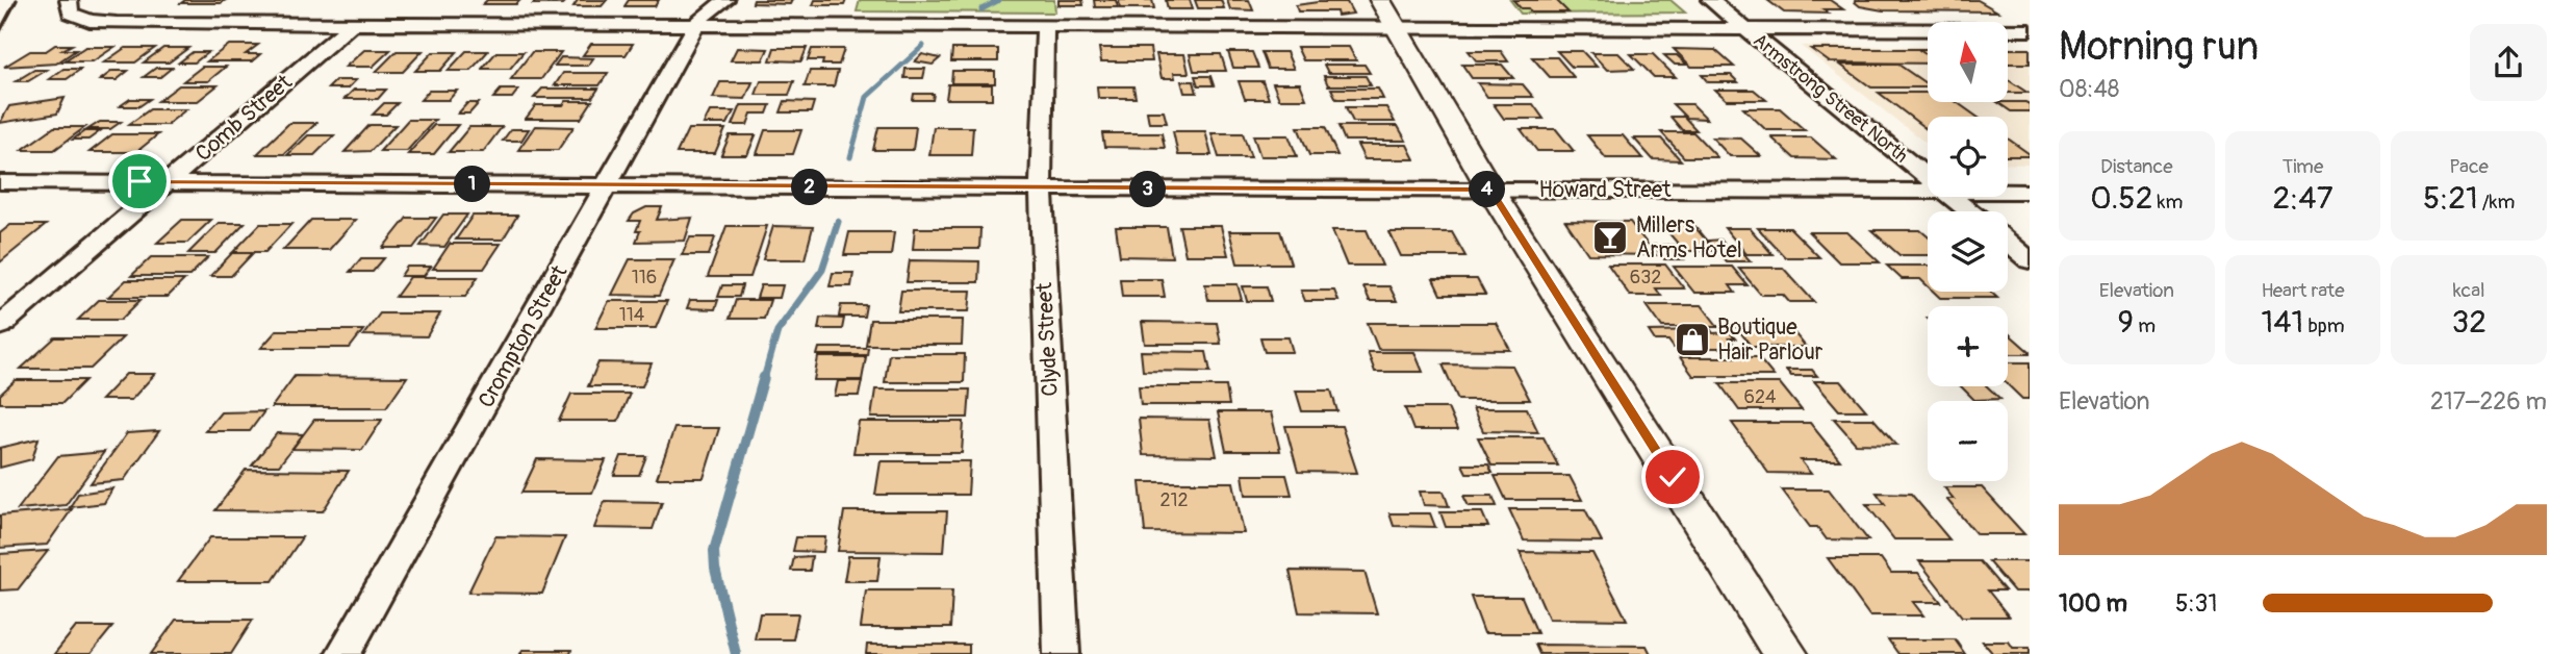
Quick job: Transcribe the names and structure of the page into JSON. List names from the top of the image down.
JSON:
{
  "streets": {
    "street": [
      "Armstrong Street North",
      "Comb Street",
      "Howard Street",
      "Crompton Street",
      "Clyde Street"
    ]
  },
  "crossings": [
    ["Comb Street", "Howard Street"],
    ["Howard Street", "Crompton Street"],
    ["Howard Street", "Clyde Street"]
  ],
  "places": {
    "bar": ["Millers Arms Hotel"],
    "shop": ["Boutique Hair Parlour"]
  },
  "house_numbers": [
    "116",
    "632",
    "114",
    "624",
    "212"
  ],
  "north": "top",
  "page": {
    "heading": ["Morning run", "08:48"],
    "map_buttons": ["+", "−"],
    "stats": [
      ["Distance", "0.52 km"],
      ["Time", "2:47"],
      ["Pace", "5:21 /km"],
      ["Elevation", "9 m"],
      ["Heart rate", "141 bpm"],
      ["kcal", "32"]
    ],
    "pins": [
      "1",
      "2",
      "3",
      "4"
    ],
    "chart": ["Elevation", "217–226 m"],
    "list": [
      {
        "name": "100 m",
        "note": "5:31"
      }
    ]
  }
}
